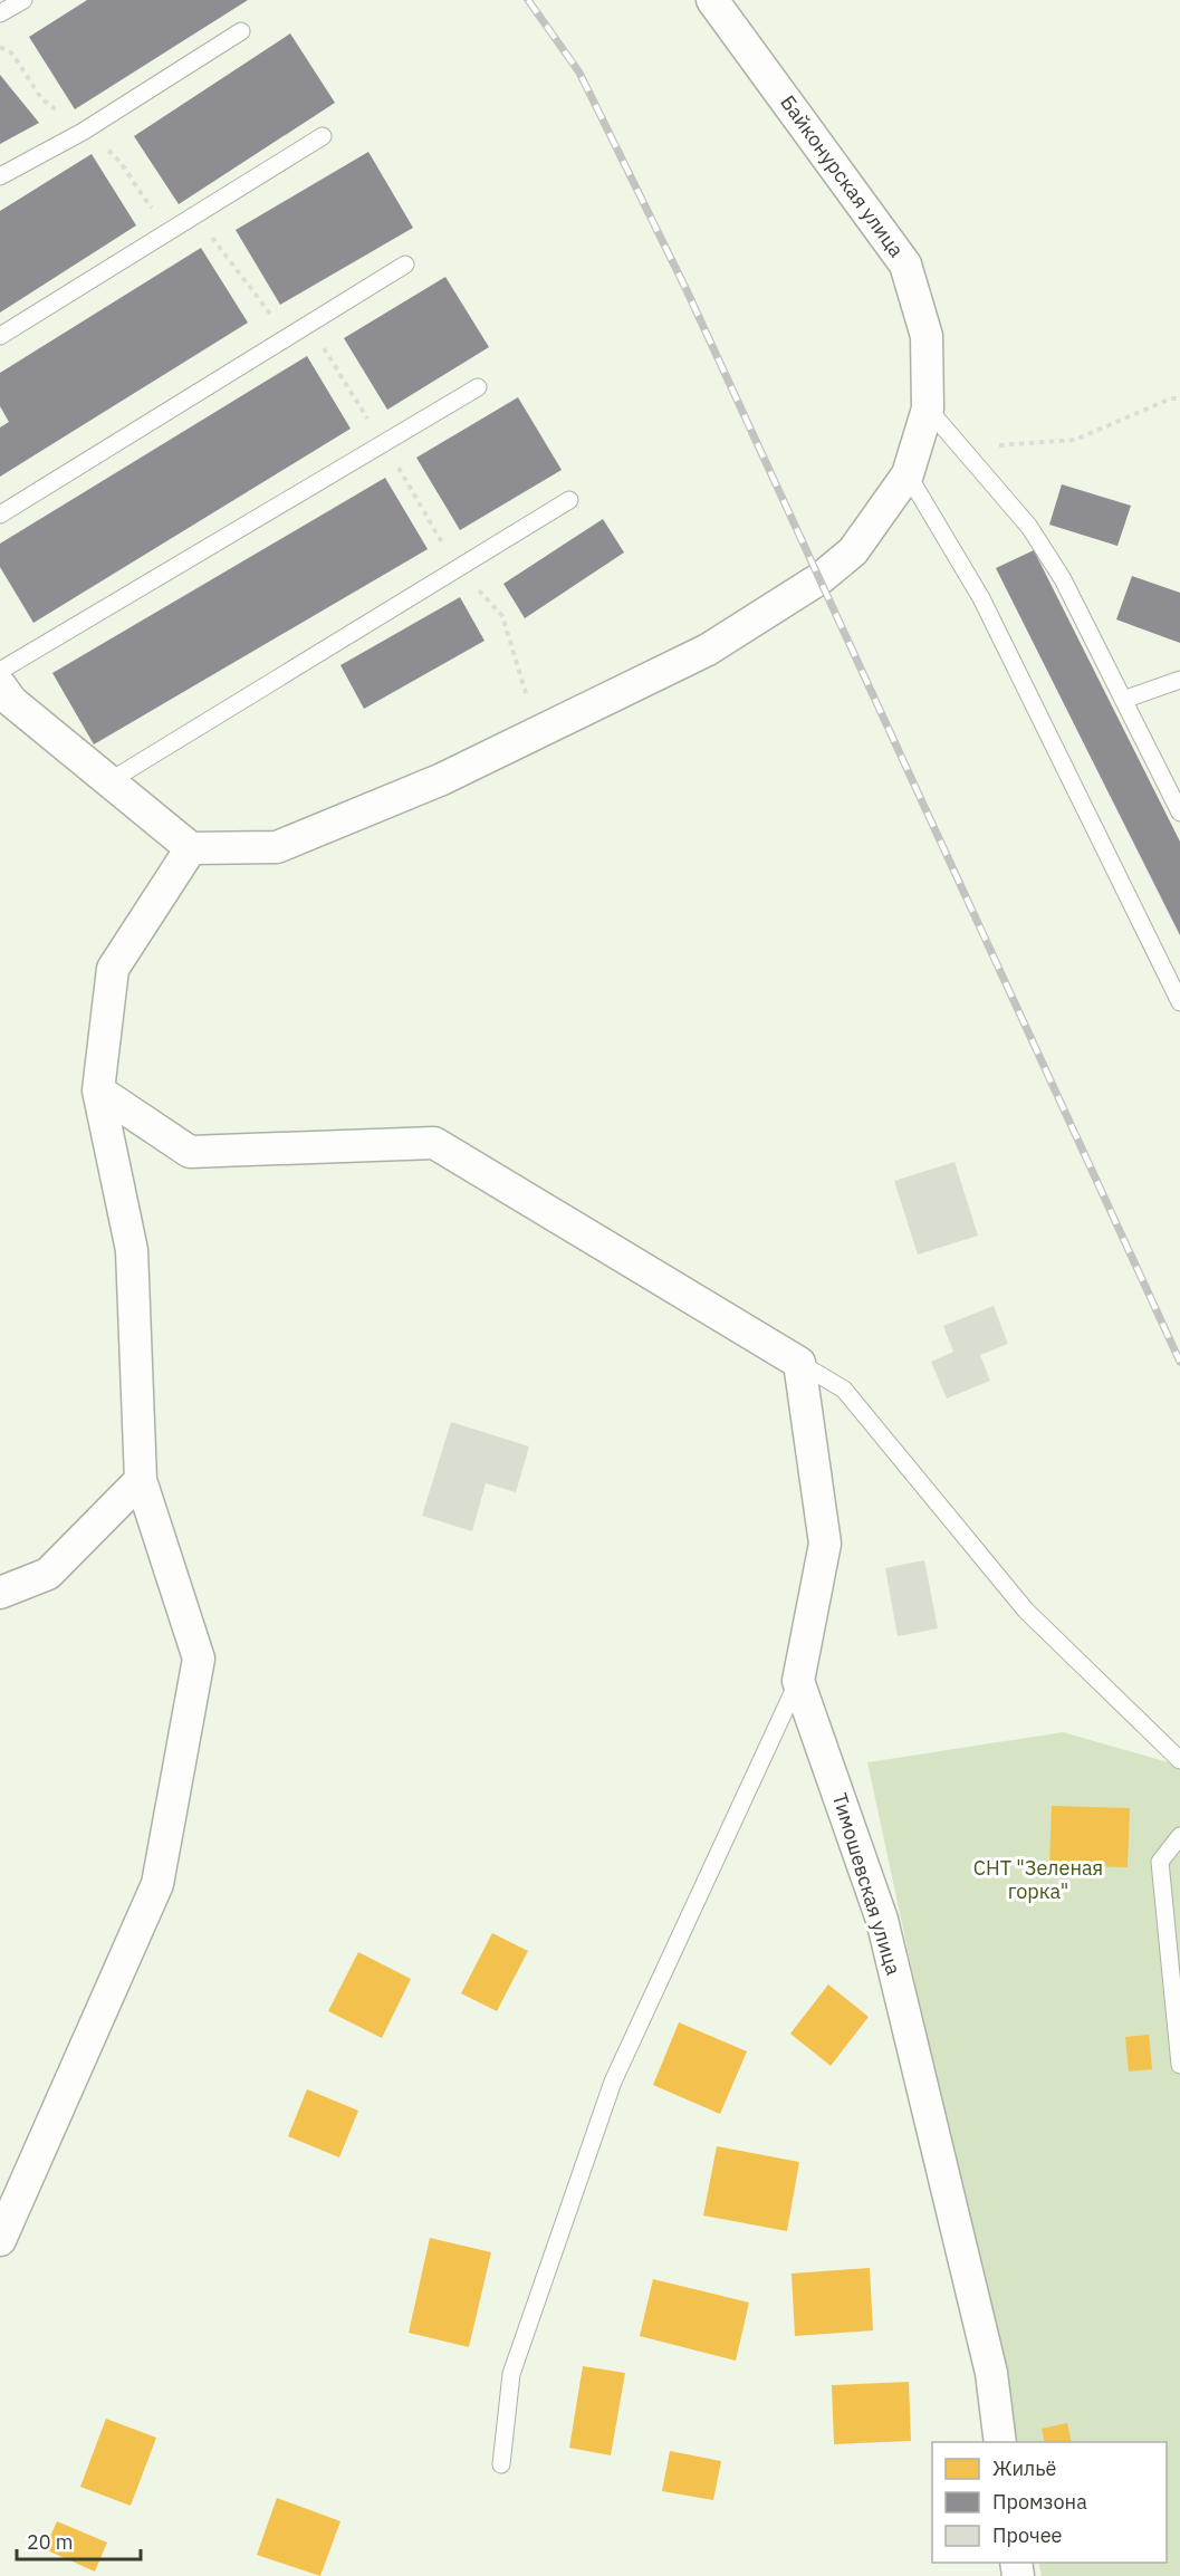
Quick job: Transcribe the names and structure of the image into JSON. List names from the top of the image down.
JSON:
{
  "streets": {
    "street": ["Байконурская улица", "Тимошевская улица"]
  },
  "parks": ["СНТ \"Зеленая горка\""],
  "legend": ["Жильё", "Промзона", "Прочее"],
  "scale_bar": "20 m"
}
